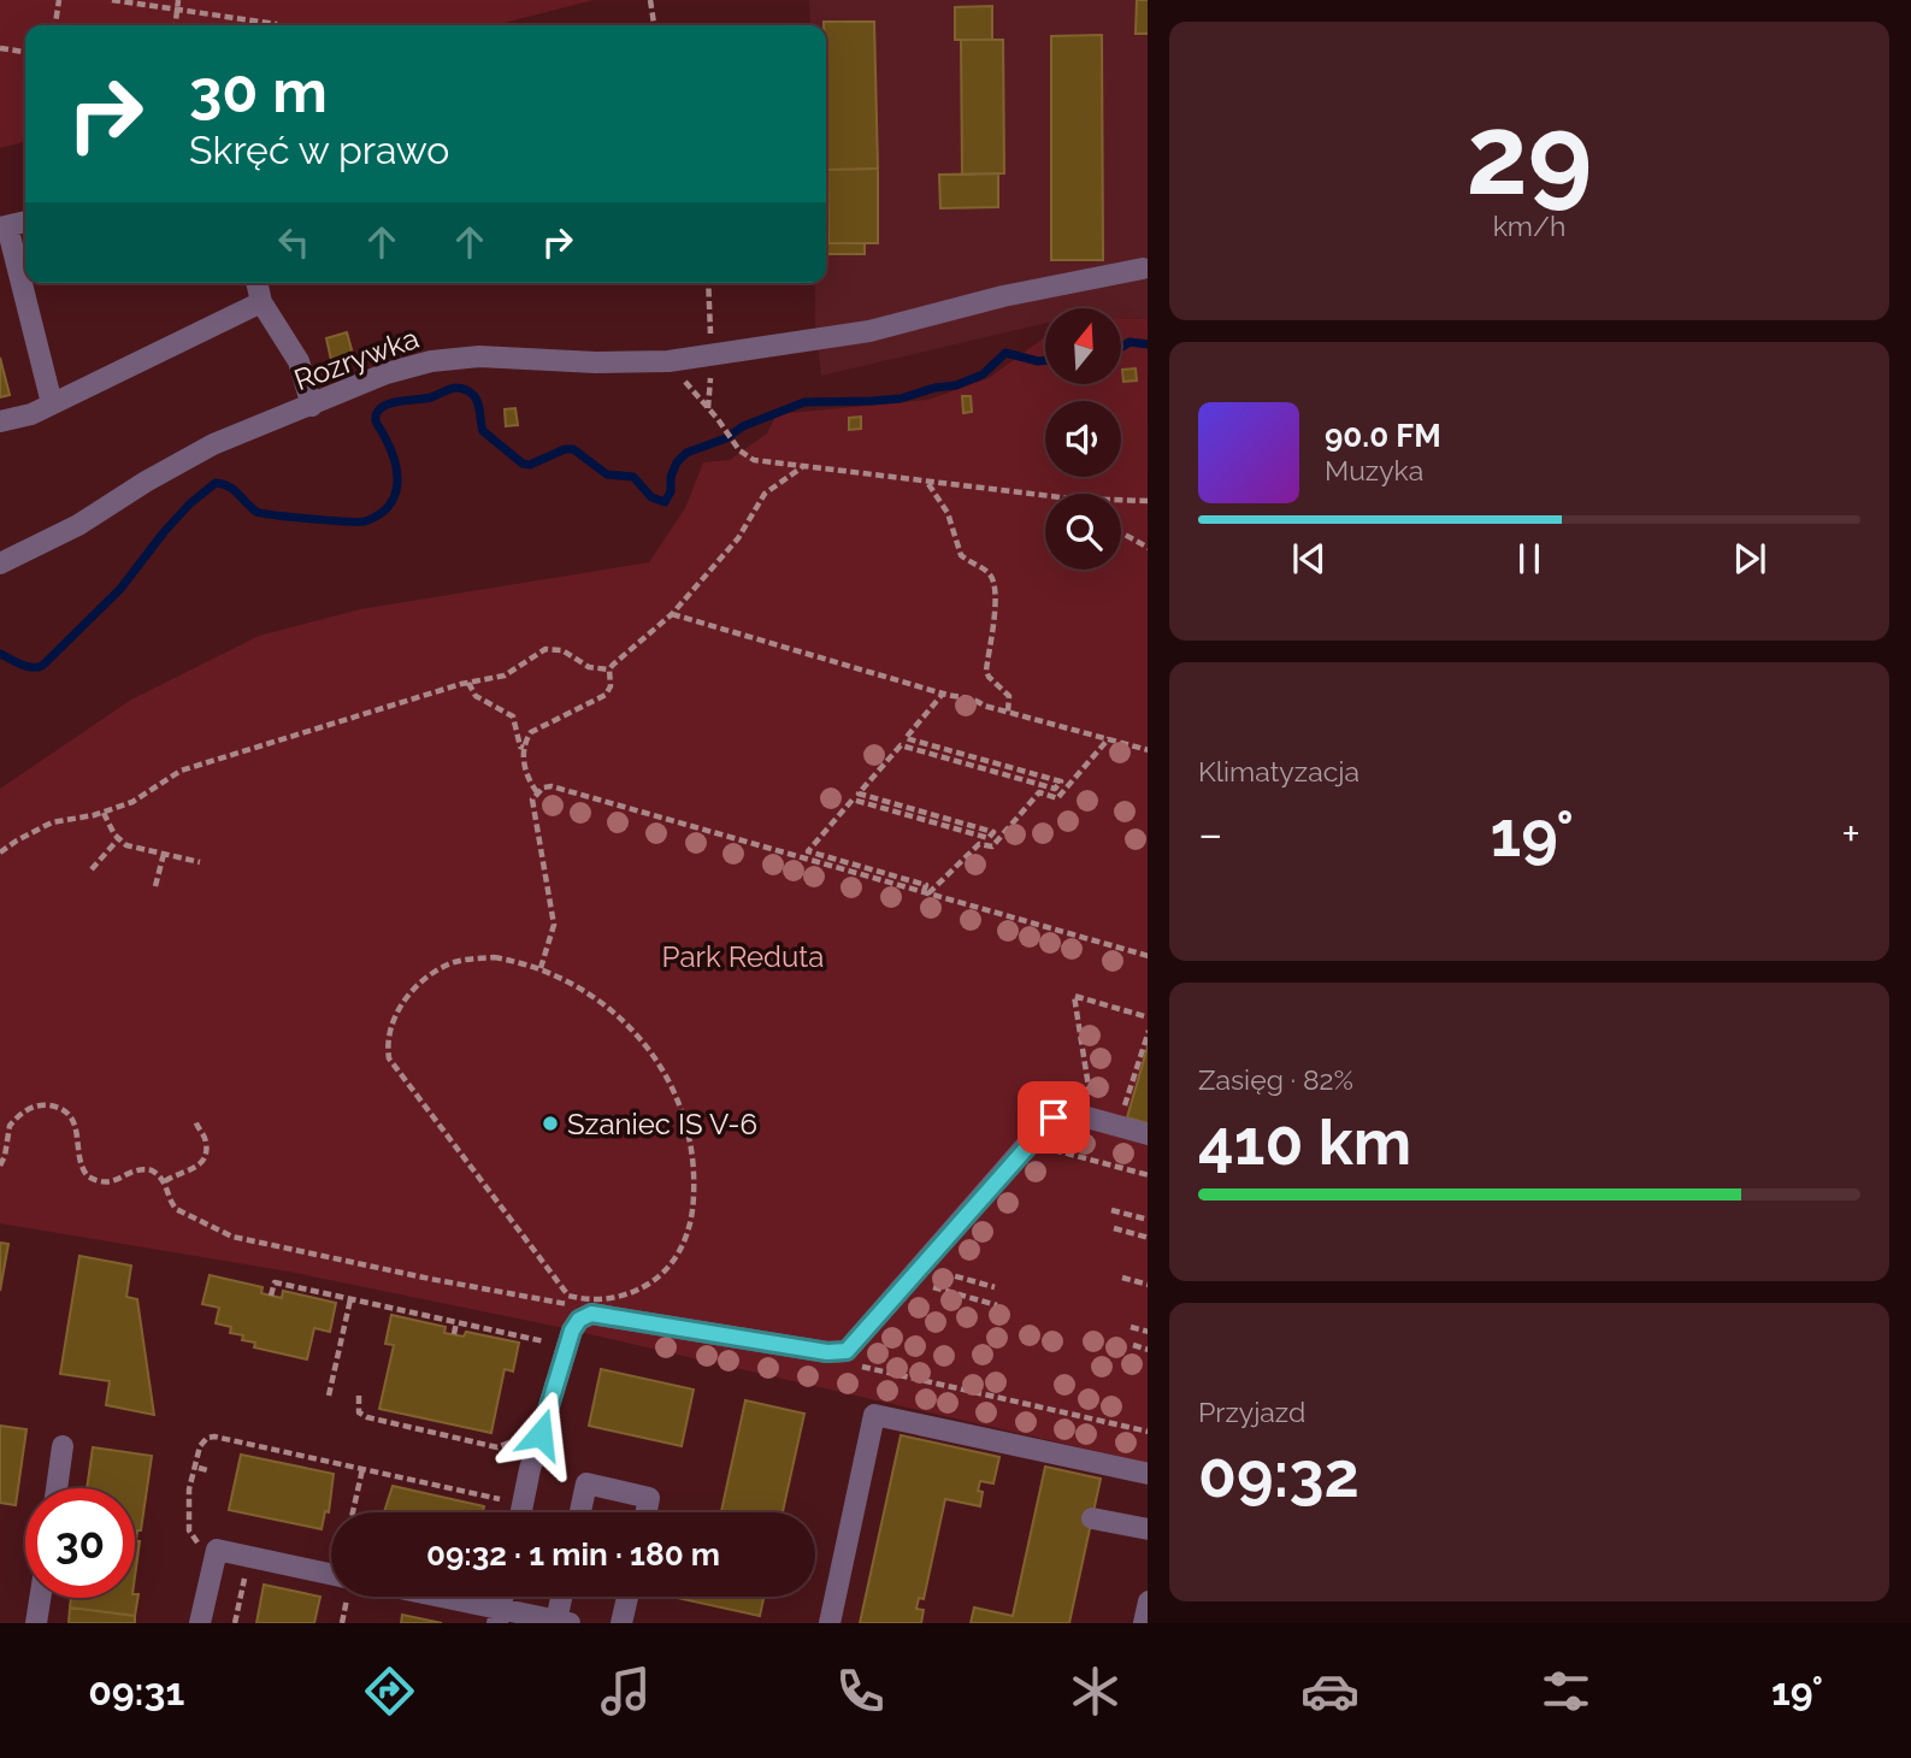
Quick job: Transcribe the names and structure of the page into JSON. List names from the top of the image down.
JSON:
{
  "streets": {
    "street": ["Rozrywka"]
  },
  "parks": ["Park Reduta"],
  "places": ["Szaniec IS V-6"],
  "north": "top",
  "page": {
    "tile": [
      ["29", "km/h"],
      "Klimatyzacja",
      ["Zasięg · 82%", "410 km"],
      ["Przyjazd", "09:32"]
    ],
    "turn": ["30 m", "Skręć w prawo"],
    "song": ["90.0 FM", "Muzyka"],
    "heat": ["−", "19°", "+"],
    "limit": "30",
    "trip": "09:32 · 1 min · 180 m",
    "tabs": ["09:31", "19°"]
  }
}
